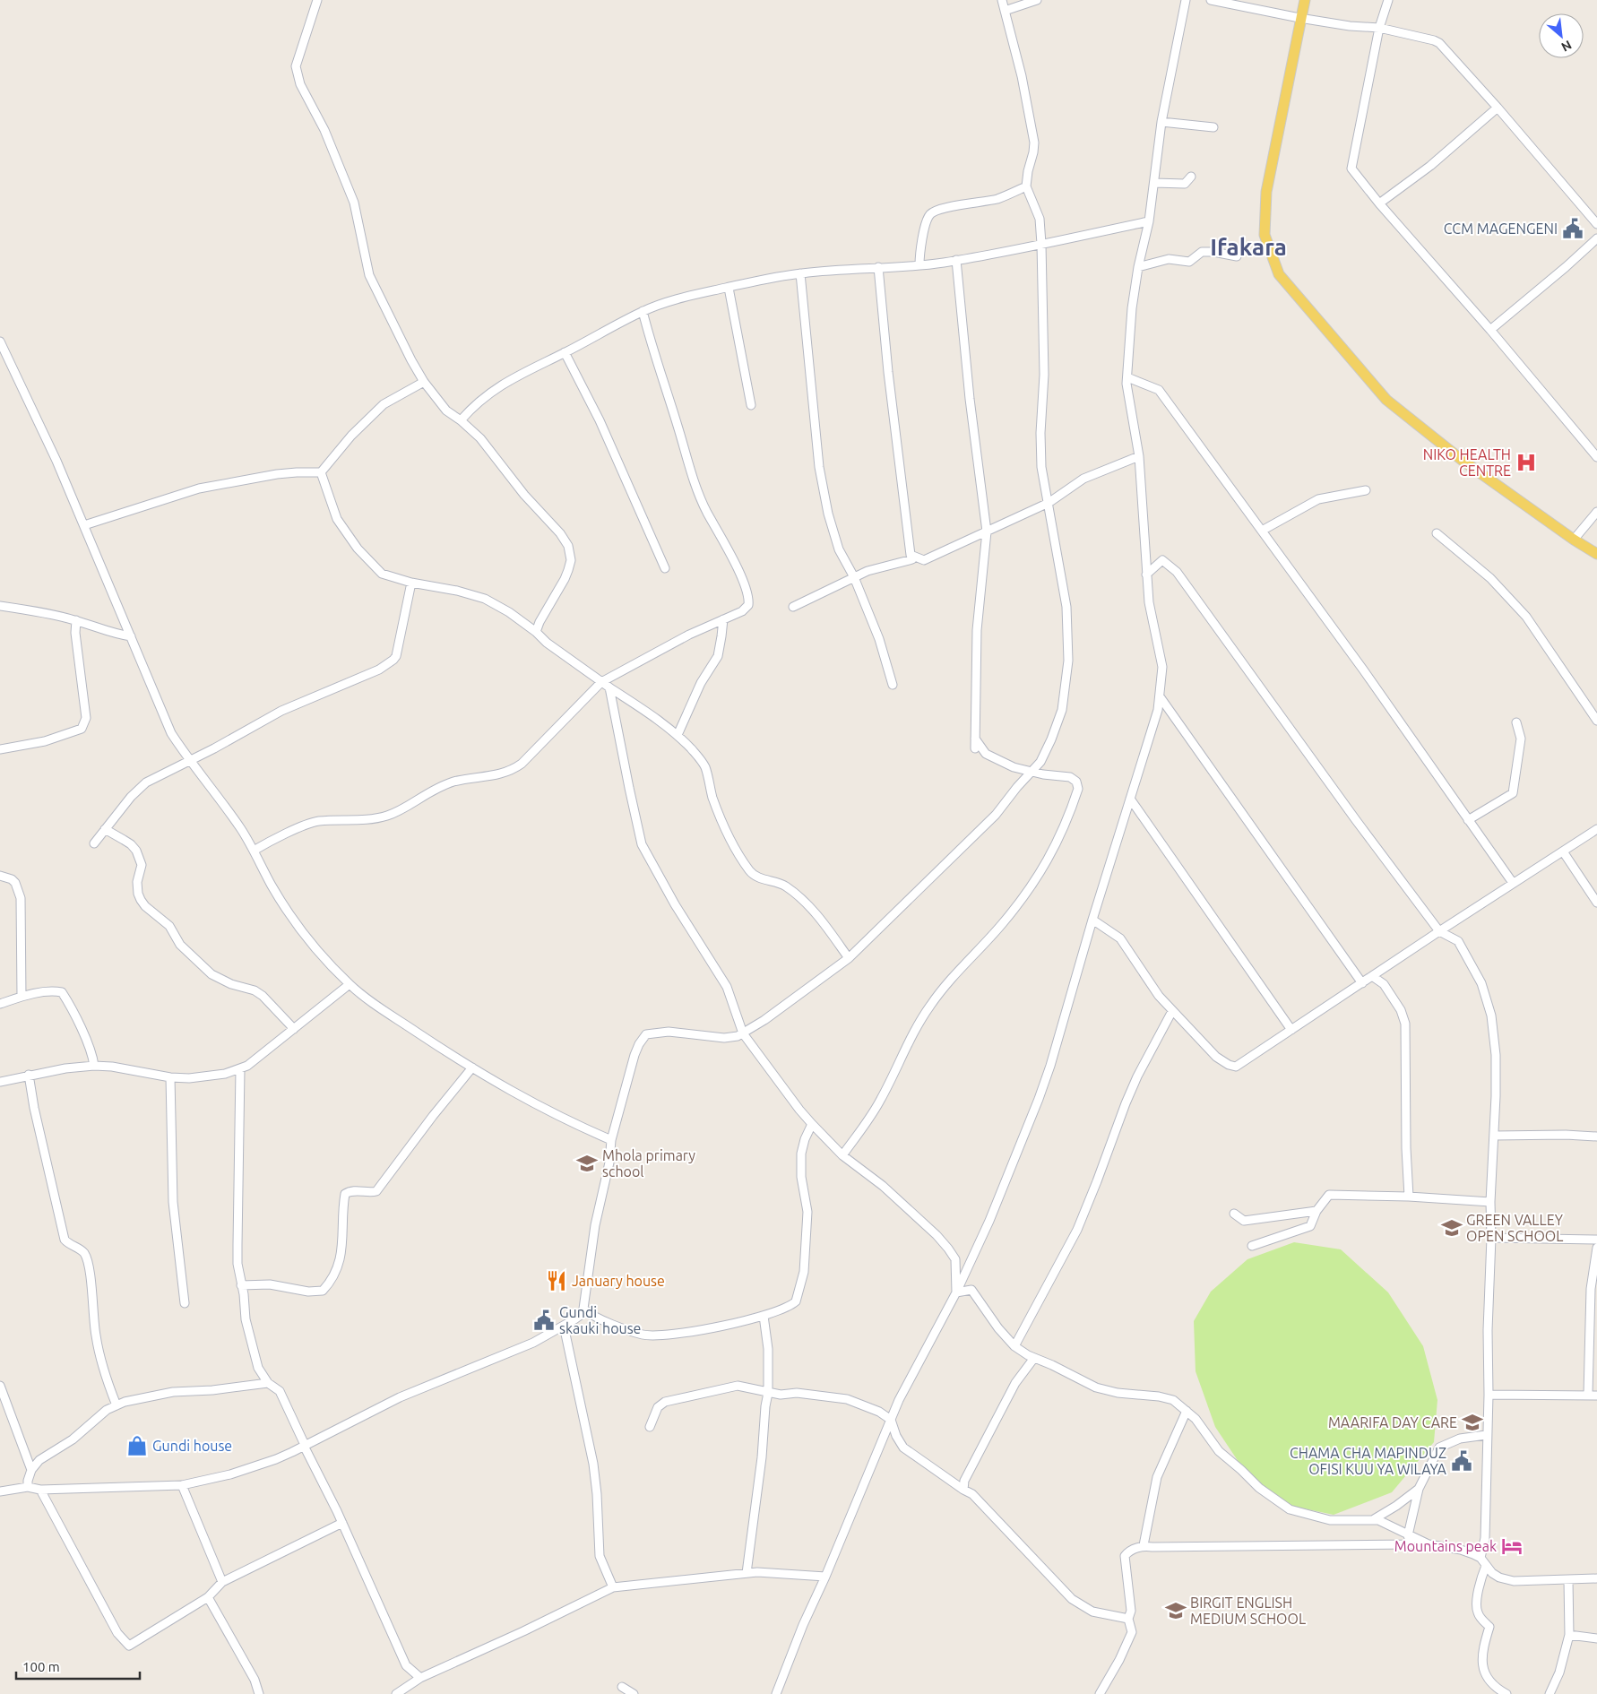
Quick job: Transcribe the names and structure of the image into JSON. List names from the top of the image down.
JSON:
{
  "districts": ["Ifakara"],
  "places": {
    "public building": ["CCM MAGENGENI", "Gundi skauki house", "CHAMA CHA MAPINDUZ OFISI KUU YA WILAYA"],
    "hospital": ["NIKO HEALTH CENTRE"],
    "school or university": [
      "Mhola primary school",
      "GREEN VALLEY OPEN SCHOOL",
      "MAARIFA DAY CARE",
      "BIRGIT ENGLISH MEDIUM SCHOOL"
    ],
    "restaurant": ["January house"],
    "shop": ["Gundi house"],
    "hotel": ["Mountains peak"]
  },
  "scale_bar": "100 m",
  "north": "bottom right"
}
